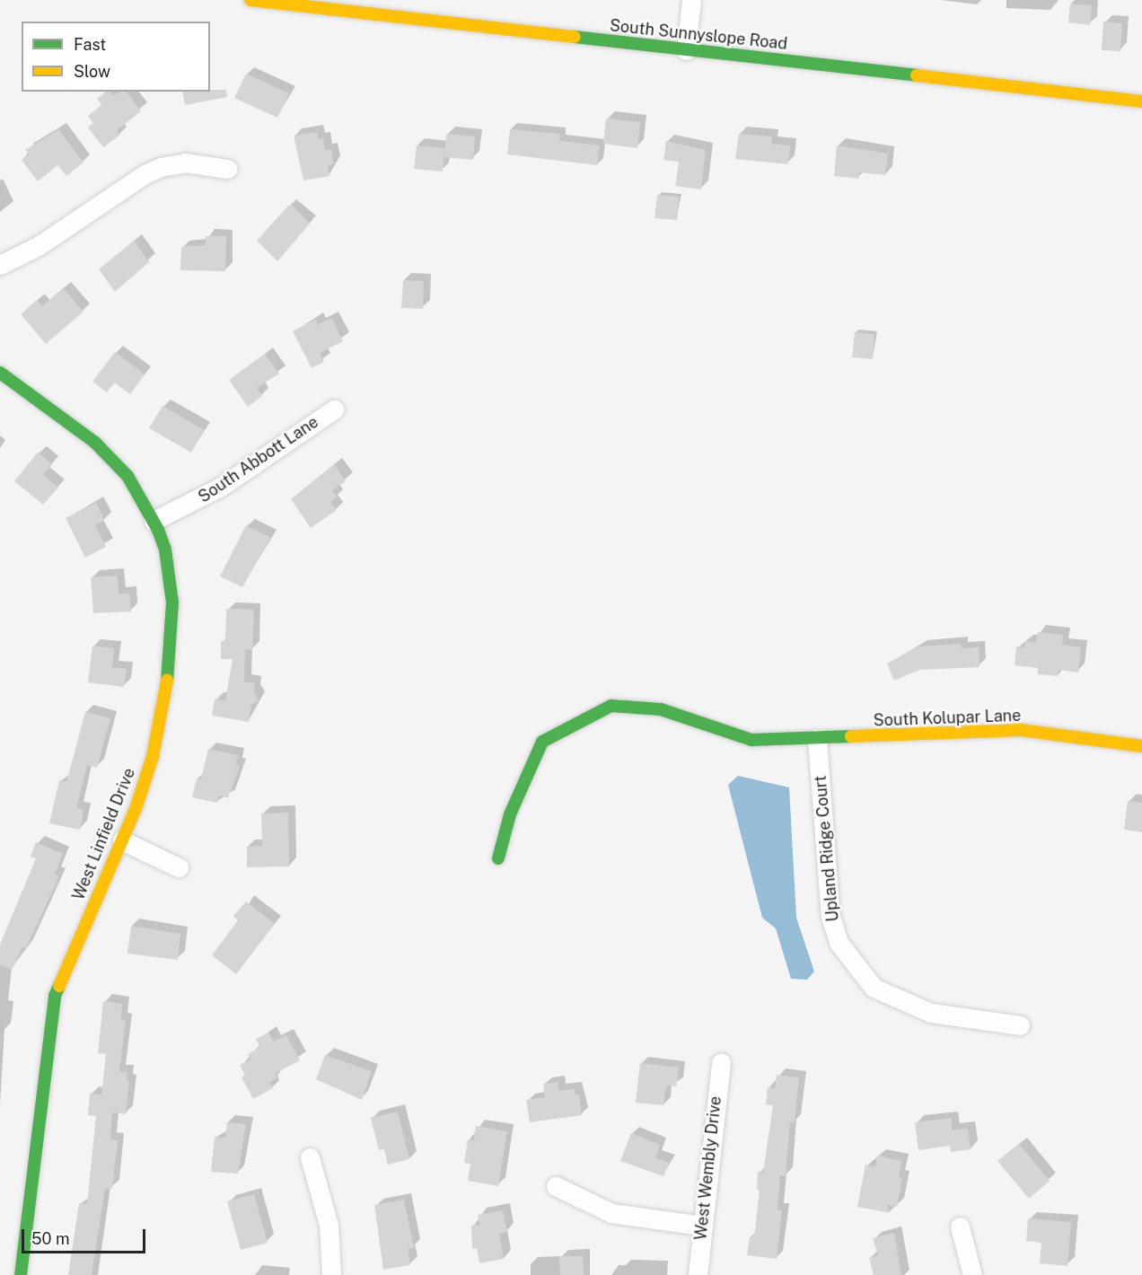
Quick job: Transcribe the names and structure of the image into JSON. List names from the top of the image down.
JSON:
{
  "streets": {
    "street": [
      "South Sunnyslope Road",
      "South Abbott Lane",
      "South Kolupar Lane",
      "West Linfield Drive",
      "Upland Ridge Court",
      "West Wembly Drive"
    ]
  },
  "crossings": [
    ["South Abbott Lane", "West Linfield Drive"],
    ["South Kolupar Lane", "Upland Ridge Court"]
  ],
  "legend": ["Fast", "Slow"],
  "scale_bar": "50 m"
}
